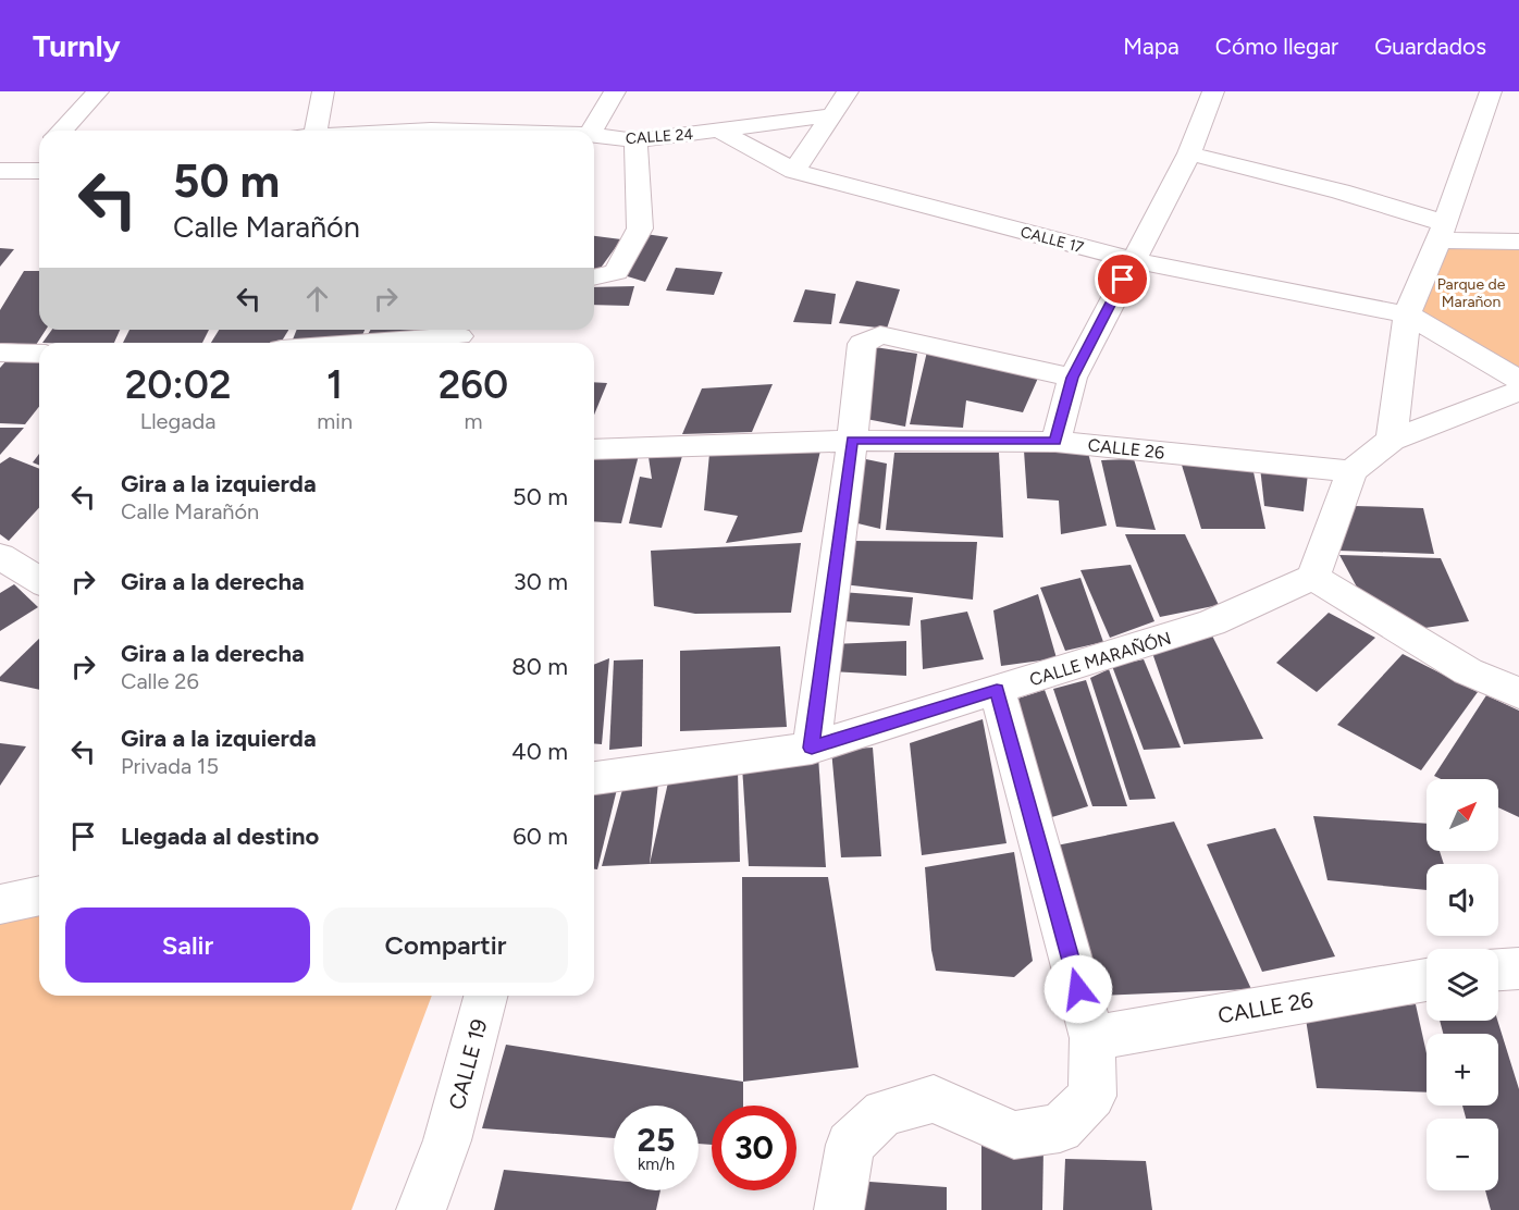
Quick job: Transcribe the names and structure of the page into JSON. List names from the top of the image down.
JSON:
{
  "streets": {
    "street": [
      "CALLE 24",
      "CALLE 17",
      "CALLE 26",
      "CALLE MARAÑÓN",
      "CALLE 19"
    ]
  },
  "crossings": [
    ["CALLE 24", "CALLE 17"]
  ],
  "parks": ["Parque de Marañon"],
  "north": "top right",
  "page": {
    "header": "Turnly",
    "nav": ["Mapa", "Cómo llegar", "Guardados"],
    "turn": ["50 m", "Calle Marañón"],
    "eta": [
      "20:02",
      "Llegada",
      "1",
      "min",
      "260",
      "m"
    ],
    "list": [
      {
        "name": "Gira a la izquierda",
        "note": "Calle Marañón",
        "value": "50 m"
      },
      {
        "name": "Gira a la derecha",
        "value": "30 m"
      },
      {
        "name": "Gira a la derecha",
        "note": "Calle 26",
        "value": "80 m"
      },
      {
        "name": "Gira a la izquierda",
        "note": "Privada 15",
        "value": "40 m"
      },
      {
        "name": "Llegada al destino",
        "value": "60 m"
      }
    ],
    "map_buttons": ["+", "−"],
    "buttons": ["Salir", "Compartir"],
    "speed": "25 km/h",
    "limit": "30"
  }
}
